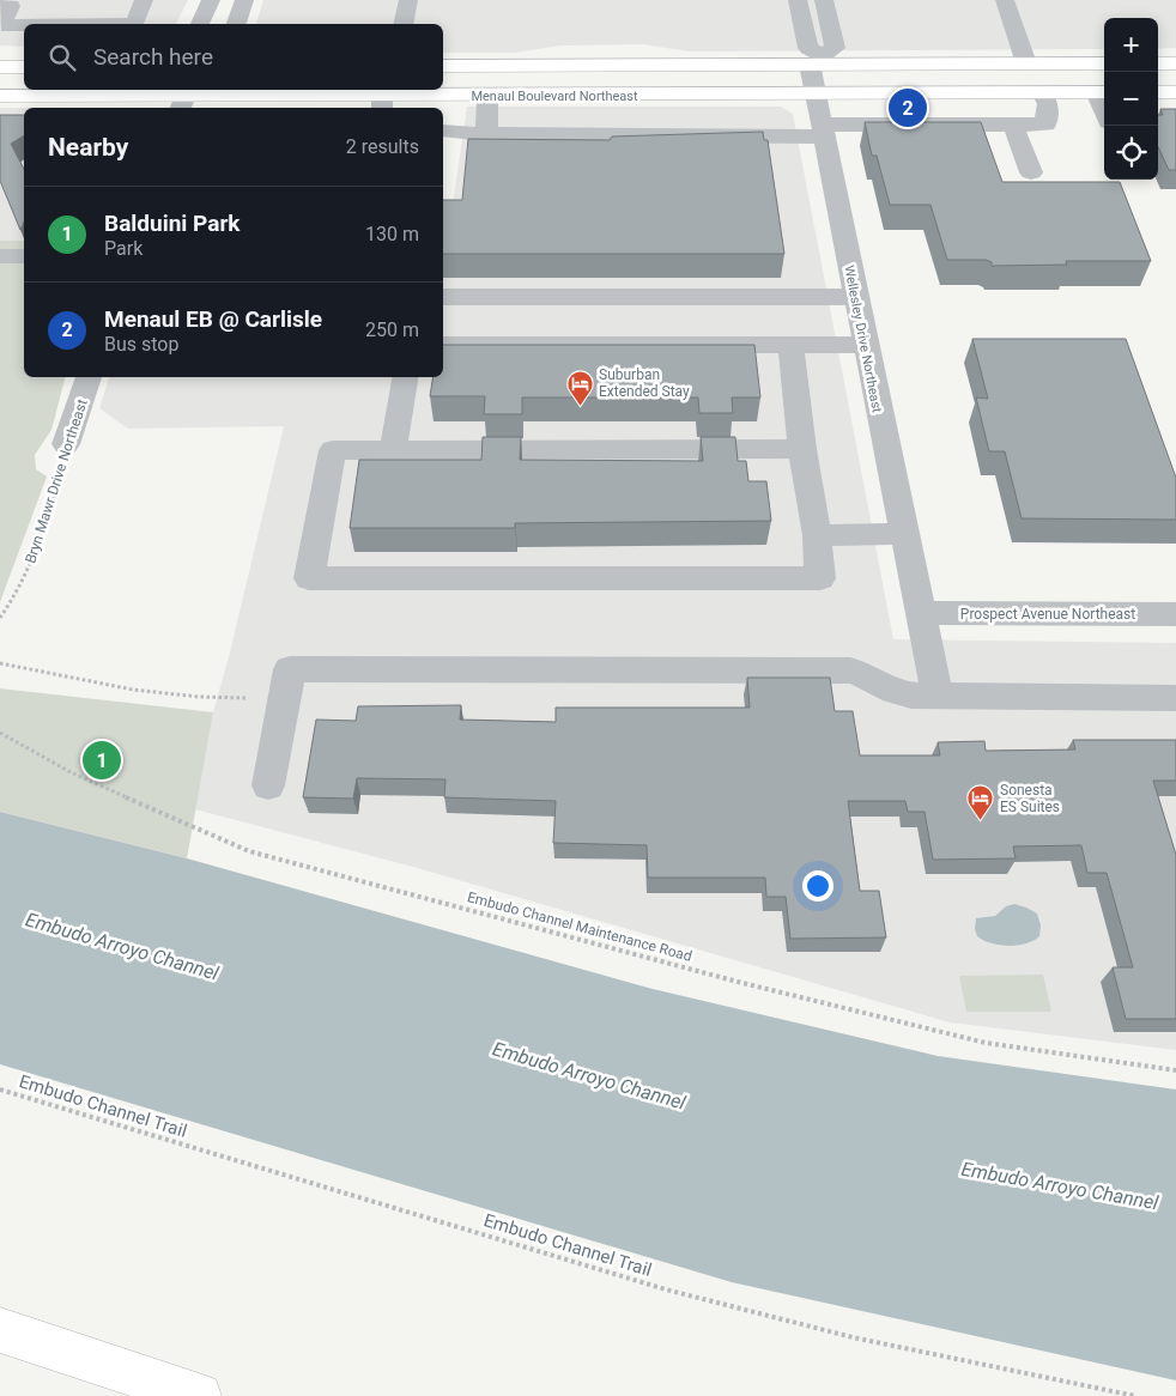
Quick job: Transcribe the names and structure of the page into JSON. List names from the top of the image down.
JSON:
{
  "streets": {
    "main road": ["Menaul Boulevard Northeast"],
    "street": ["Wellesley Drive Northeast", "Bryn Mawr Drive Northeast", "Prospect Avenue Northeast"],
    "path": ["Embudo Channel Maintenance Road", "Embudo Channel Trail"]
  },
  "crossings": [
    ["Menaul Boulevard Northeast", "Wellesley Drive Northeast"],
    ["Wellesley Drive Northeast", "Prospect Avenue Northeast"]
  ],
  "water": ["Embudo Arroyo Channel"],
  "places": {
    "hotel": ["Suburban Extended Stay", "Sonesta ES Suites"]
  },
  "page": {
    "map_buttons": ["+", "−"],
    "search": "Search here",
    "pins": ["2", "1"],
    "heading": ["Nearby", "2 results"],
    "list": [
      {
        "mark": "1",
        "name": "Balduini Park",
        "note": "Park",
        "value": "130 m"
      },
      {
        "mark": "2",
        "name": "Menaul EB @ Carlisle",
        "note": "Bus stop",
        "value": "250 m"
      }
    ]
  }
}
